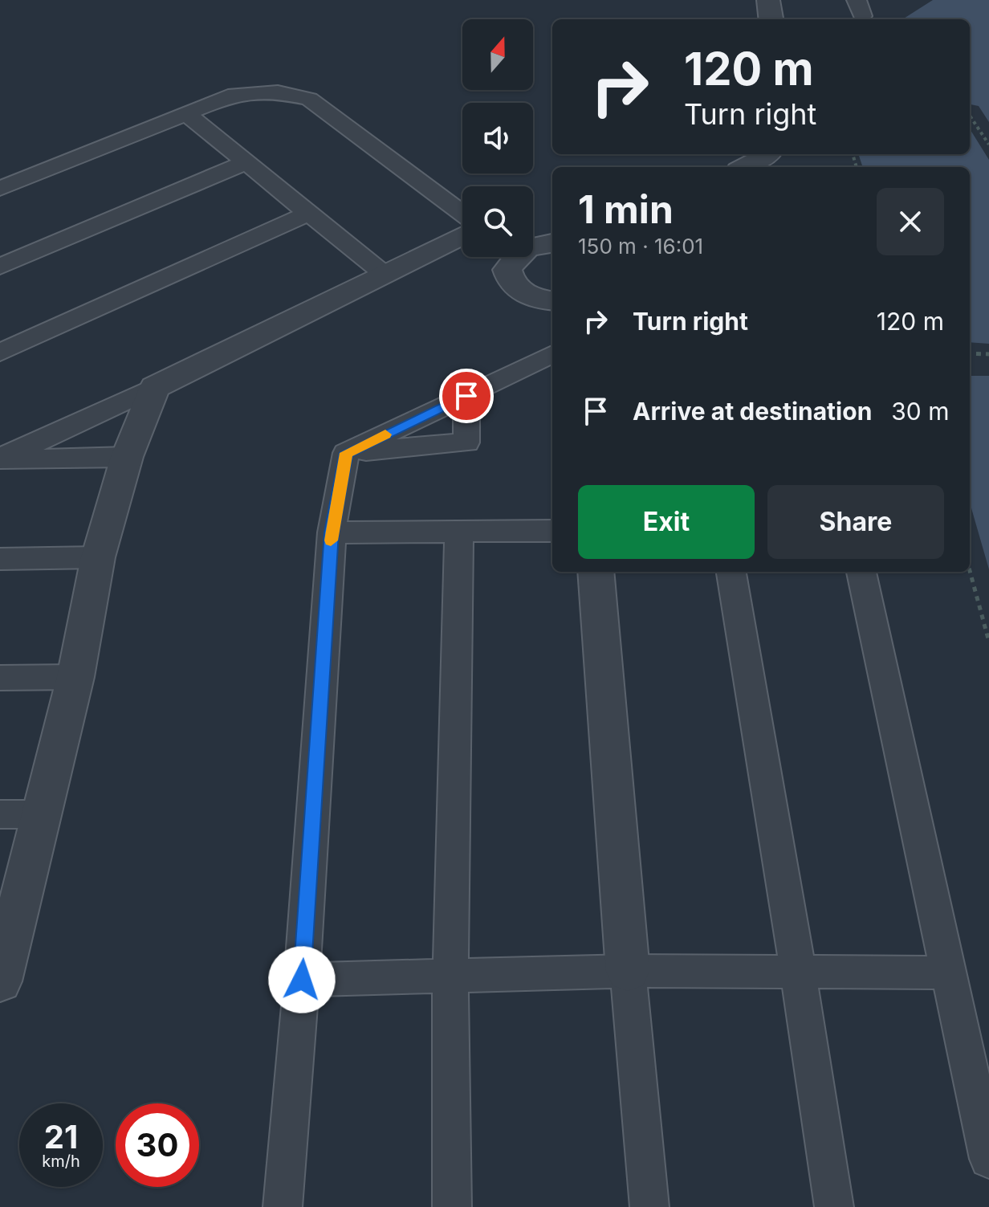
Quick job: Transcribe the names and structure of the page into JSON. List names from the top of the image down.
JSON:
{
  "north": "top",
  "page": {
    "turn": ["120 m", "Turn right"],
    "heading": ["1 min", "150 m · 16:01"],
    "list": [
      {
        "name": "Turn right",
        "value": "120 m"
      },
      {
        "name": "Arrive at destination",
        "value": "30 m"
      }
    ],
    "buttons": ["Exit", "Share"],
    "speed": "21 km/h",
    "limit": "30"
  }
}
